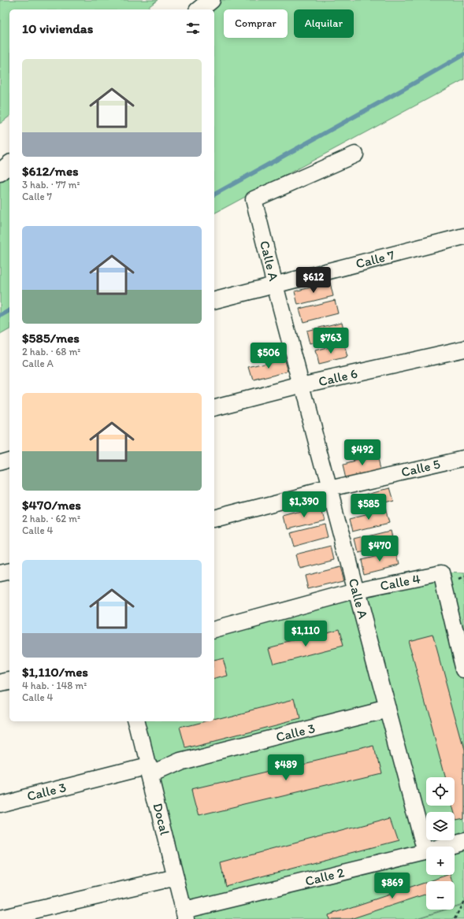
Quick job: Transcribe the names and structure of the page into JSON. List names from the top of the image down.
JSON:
{
  "streets": {
    "street": [
      "Calle 7",
      "Calle A",
      "Calle 6",
      "Calle 5",
      "Calle 4",
      "Calle 3",
      "Docal",
      "Calle 2"
    ]
  },
  "crossings": [
    ["Calle 7", "Calle A"],
    ["Calle A", "Calle 6"],
    ["Calle A", "Calle 5"],
    ["Calle A", "Calle 4"],
    ["Calle A", "Calle 3"],
    ["Calle A", "Calle 2"],
    ["Calle 3", "Docal"],
    ["Docal", "Calle 2"]
  ],
  "page": {
    "chip": ["Comprar", "Alquilar"],
    "heading": "10 viviendas",
    "list": [
      {
        "name": "$612/mes",
        "note": "3 hab. · 77 m² · Calle 7"
      },
      {
        "name": "$585/mes",
        "note": "2 hab. · 68 m² · Calle A"
      },
      {
        "name": "$470/mes",
        "note": "2 hab. · 62 m² · Calle 4"
      },
      {
        "name": "$1,110/mes",
        "note": "4 hab. · 148 m² · Calle 4"
      }
    ],
    "price": [
      "$612",
      "$763",
      "$506",
      "$492",
      "$1,390",
      "$585",
      "$470",
      "$1,110",
      "$489",
      "$869"
    ],
    "map_buttons": ["+", "−"]
  }
}
